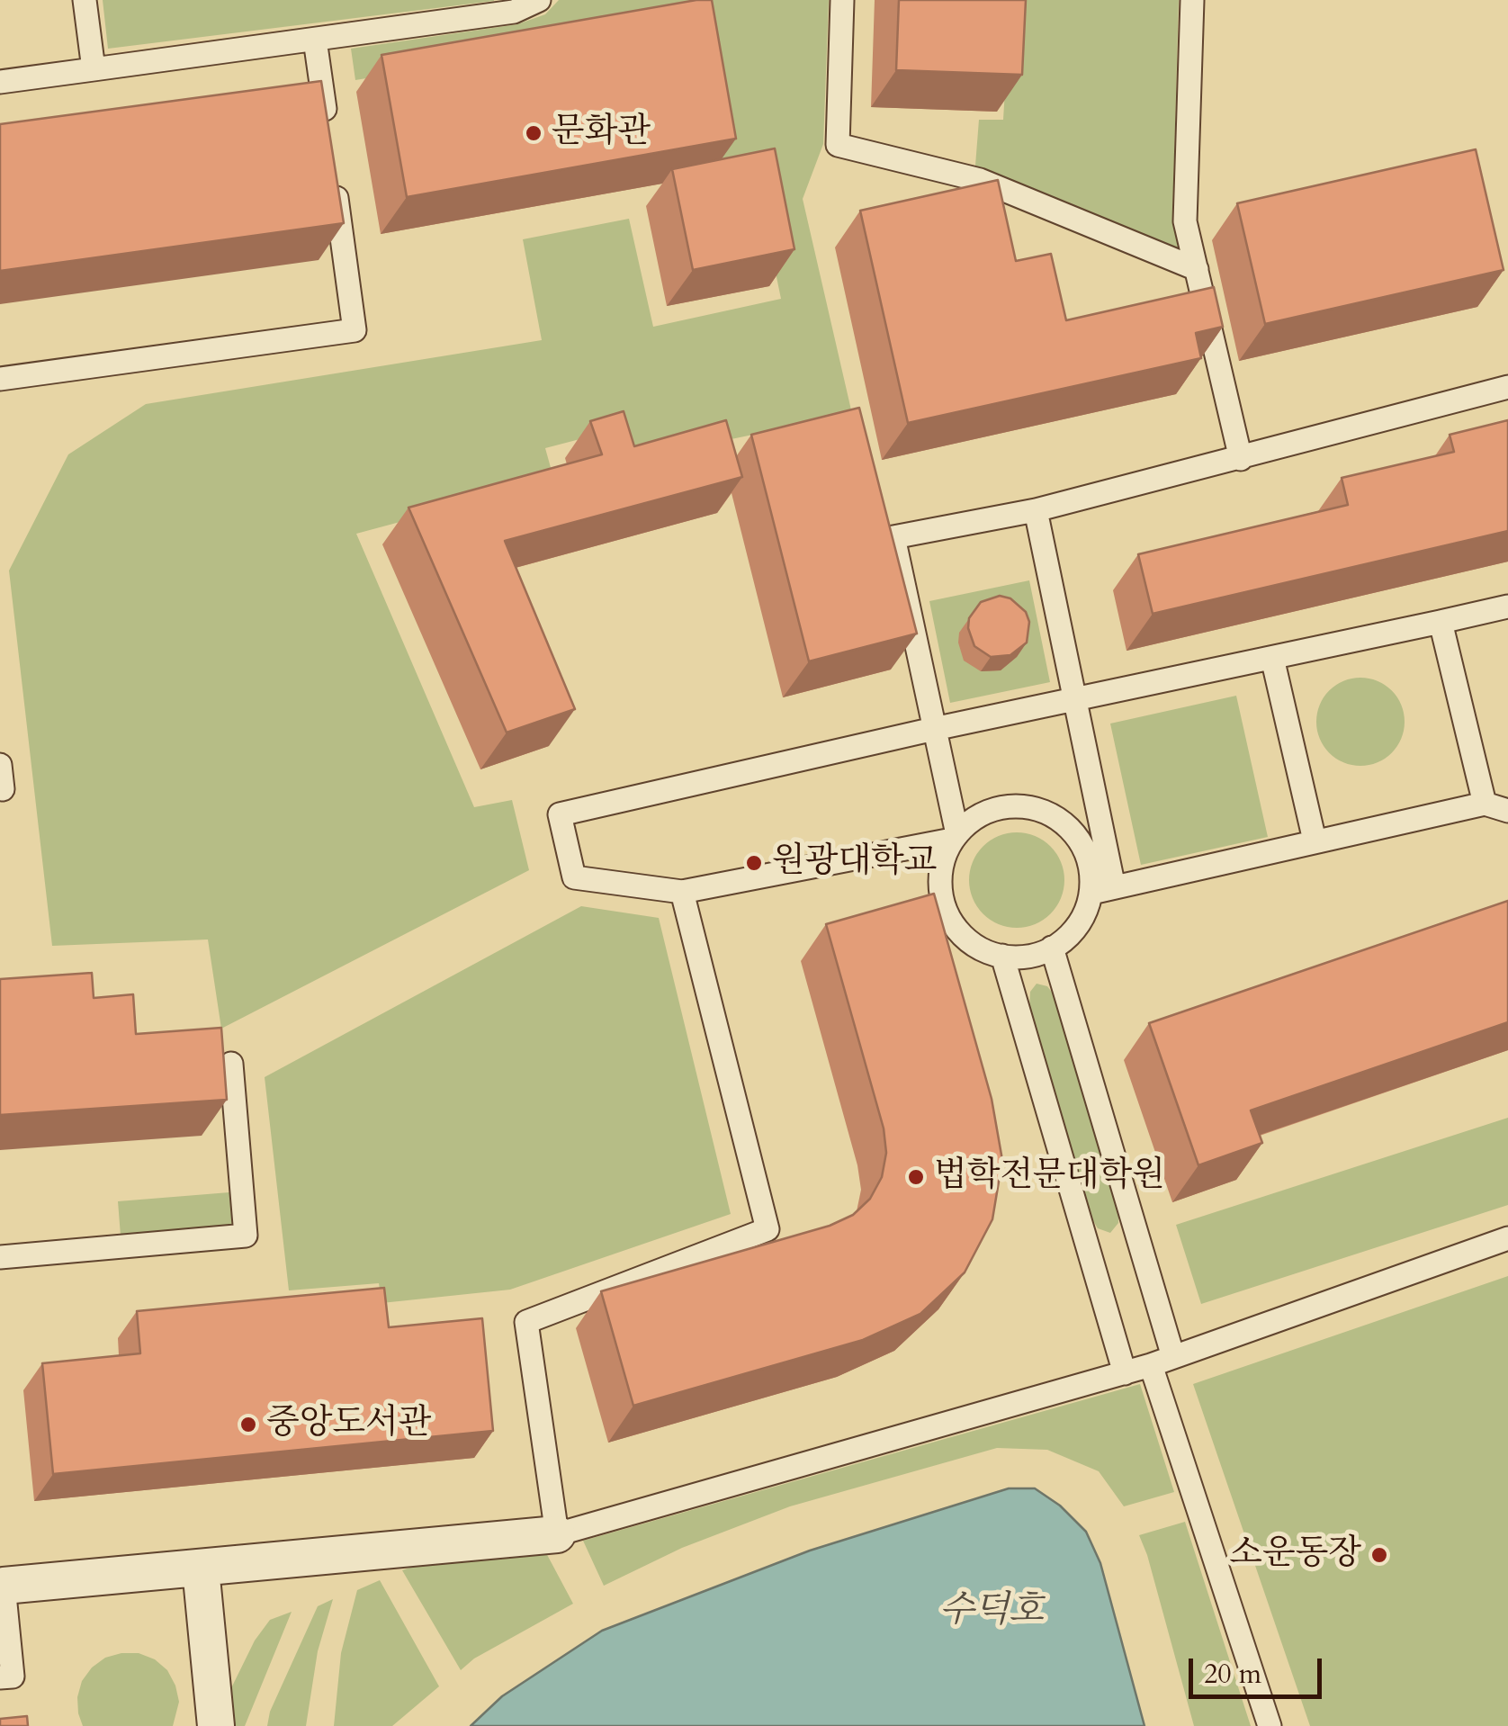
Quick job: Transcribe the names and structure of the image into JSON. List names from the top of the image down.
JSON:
{
  "water": ["수덕호"],
  "places": [
    "문화관",
    "원광대학교",
    "법학전문대학원",
    "중앙도서관",
    "소운동장"
  ],
  "scale_bar": "20 m"
}
